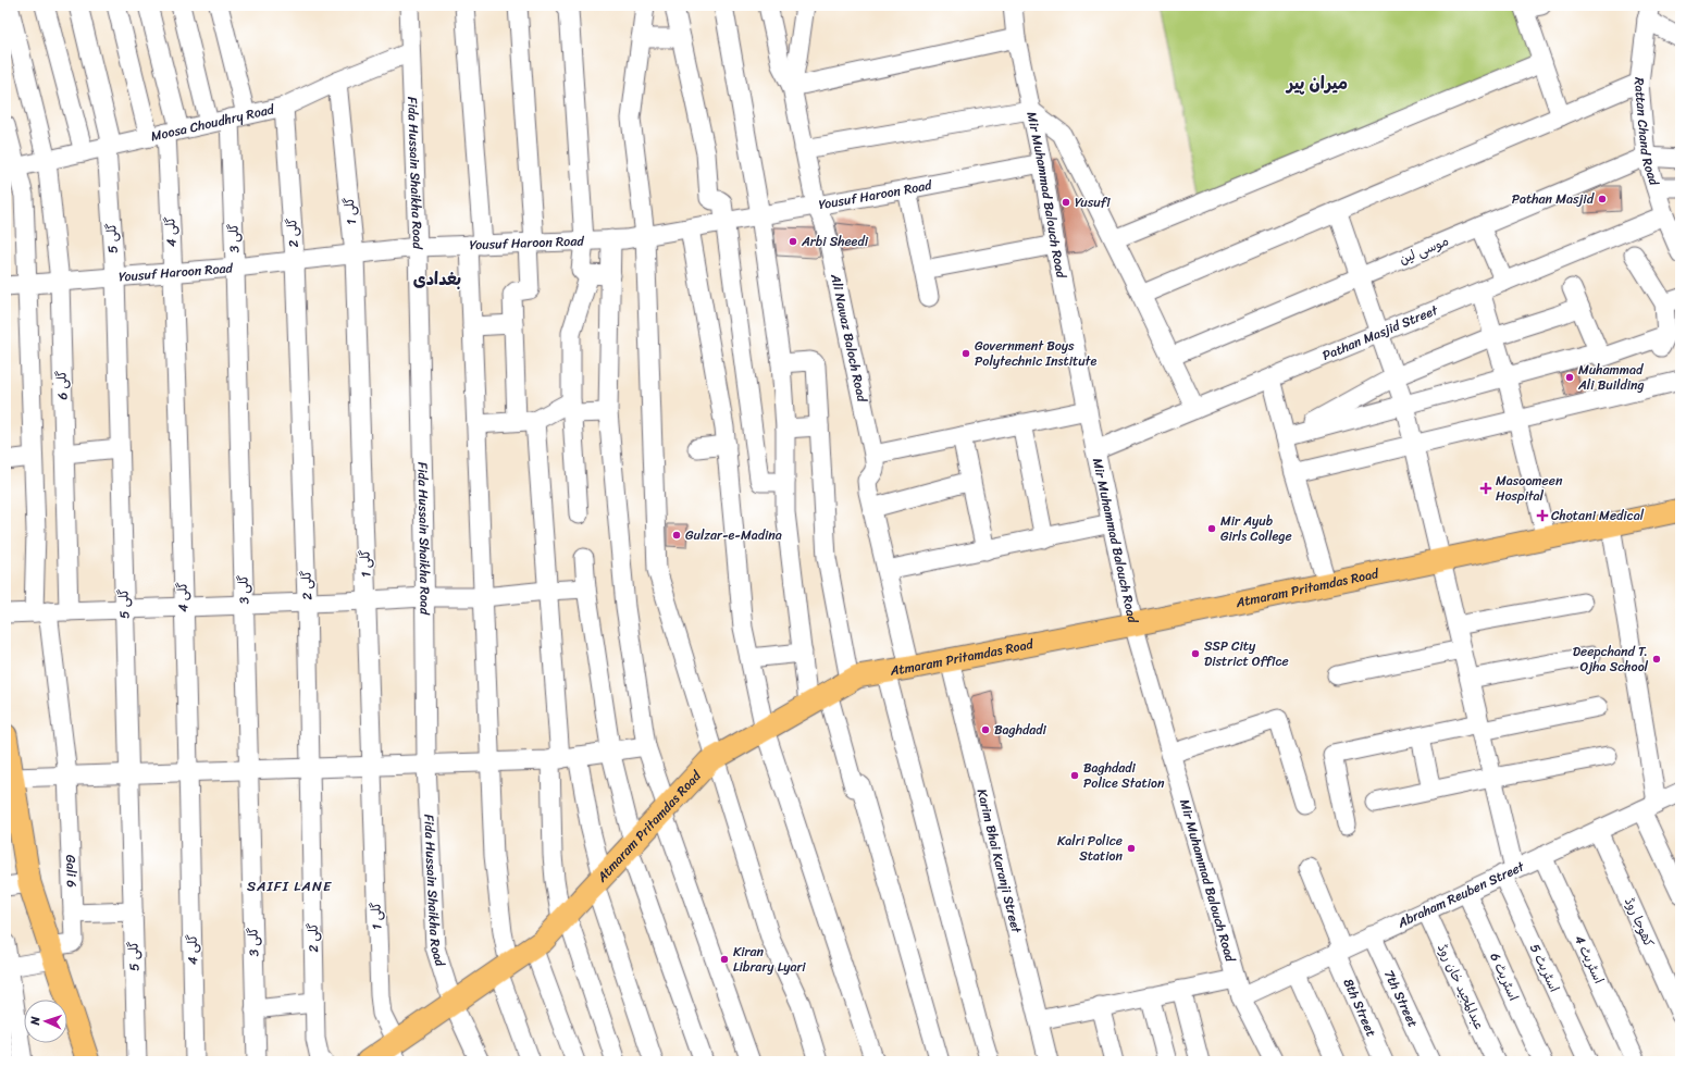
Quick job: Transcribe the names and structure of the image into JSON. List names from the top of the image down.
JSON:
{
  "streets": {
    "main road": ["Atmaram Pritamdas Road"],
    "street": [
      "Moosa Choudhry Road",
      "Rattan Chand Road",
      "Fida Hussain Shaikha Road",
      "Yousuf Haroon Road",
      "Mir Muhammad Balouch Road",
      "گلی 1",
      "گلی 4",
      "گلی 2",
      "گلی 5",
      "گلی 3",
      "موسی لین",
      "Pathan Masjid Street",
      "Ali Nawaz Baloch Road",
      "گلی 6",
      "Karim Bhai Karanji Street",
      "Gali 6",
      "Abraham Reuben Street",
      "کھوجا روڈ",
      "اسٹریٹ 4",
      "اسٹریٹ 5",
      "اسٹریٹ 6",
      "عبدالمجید خان روڈ",
      "7th Street",
      "8th Street"
    ]
  },
  "crossings": [
    ["Moosa Choudhry Road", "Fida Hussain Shaikha Road"],
    ["Moosa Choudhry Road", "گلی 1"],
    ["Moosa Choudhry Road", "گلی 4"],
    ["Moosa Choudhry Road", "گلی 2"],
    ["Moosa Choudhry Road", "گلی 5"],
    ["Moosa Choudhry Road", "گلی 3"],
    ["Moosa Choudhry Road", "گلی 6"],
    ["Moosa Choudhry Road", "Gali 6"],
    ["Rattan Chand Road", "موسی لین"],
    ["Rattan Chand Road", "Pathan Masjid Street"],
    ["Fida Hussain Shaikha Road", "Yousuf Haroon Road"],
    ["Fida Hussain Shaikha Road", "Atmaram Pritamdas Road"],
    ["Yousuf Haroon Road", "Mir Muhammad Balouch Road"],
    ["Yousuf Haroon Road", "گلی 1"],
    ["Yousuf Haroon Road", "گلی 4"],
    ["Yousuf Haroon Road", "گلی 2"],
    ["Yousuf Haroon Road", "گلی 5"],
    ["Yousuf Haroon Road", "گلی 3"],
    ["Yousuf Haroon Road", "Ali Nawaz Baloch Road"],
    ["Yousuf Haroon Road", "گلی 6"],
    ["Yousuf Haroon Road", "Gali 6"],
    ["Mir Muhammad Balouch Road", "Pathan Masjid Street"],
    ["Mir Muhammad Balouch Road", "Atmaram Pritamdas Road"],
    ["Mir Muhammad Balouch Road", "Abraham Reuben Street"],
    ["گلی 1", "Atmaram Pritamdas Road"],
    ["موسی لین", "اسٹریٹ 5"],
    ["Pathan Masjid Street", "اسٹریٹ 5"],
    ["Ali Nawaz Baloch Road", "Atmaram Pritamdas Road"],
    ["Atmaram Pritamdas Road", "Karim Bhai Karanji Street"],
    ["Atmaram Pritamdas Road", "اسٹریٹ 5"],
    ["Abraham Reuben Street", "کھوجا روڈ"],
    ["Abraham Reuben Street", "اسٹریٹ 4"],
    ["Abraham Reuben Street", "اسٹریٹ 5"],
    ["Abraham Reuben Street", "اسٹریٹ 6"],
    ["Abraham Reuben Street", "عبدالمجید خان روڈ"],
    ["Abraham Reuben Street", "7th Street"],
    ["Abraham Reuben Street", "8th Street"]
  ],
  "districts": ["میران پیر", "بغدادی", "SAIFI LANE"],
  "places": {
    "other": [
      "Pathan Masjid",
      "Yusufi",
      "Arbi Sheedi",
      "Government Boys Polytechnic Institute",
      "Muhammad Ali Building",
      "Mir Ayub Girls College",
      "Gulzar-e-Madina",
      "SSP City District Office",
      "Deepchand T. Ojha School",
      "Baghdadi",
      "Baghdadi Police Station",
      "Kalri Police Station",
      "Kiran Library Lyari"
    ],
    "health": ["Masoomeen Hospital", "Chotani Medical"]
  },
  "north": "left"
}
